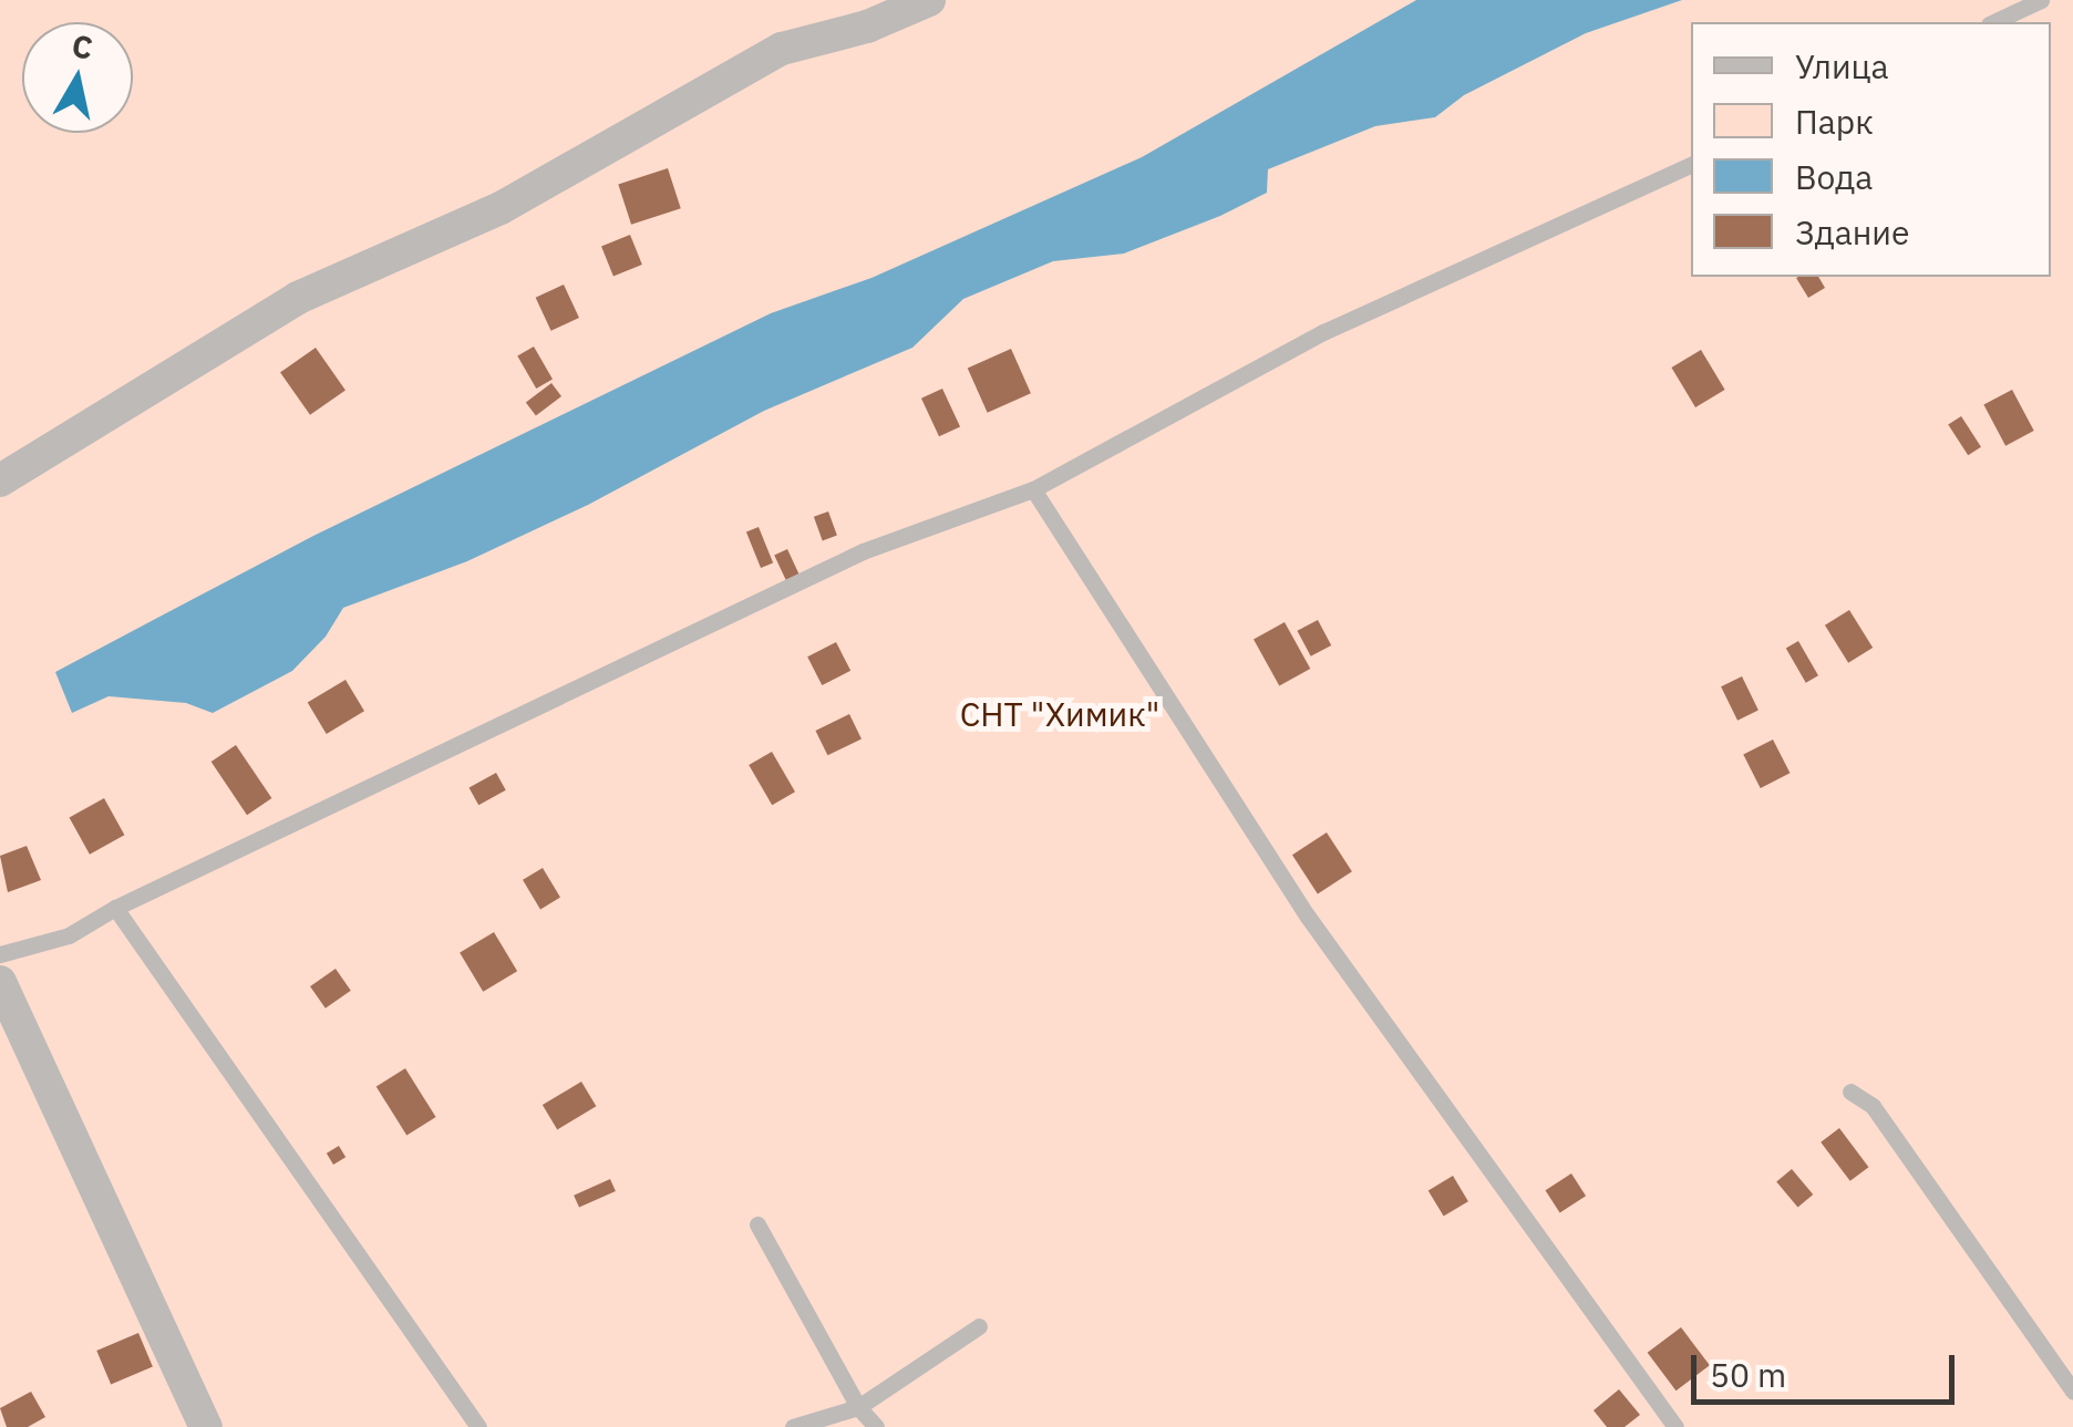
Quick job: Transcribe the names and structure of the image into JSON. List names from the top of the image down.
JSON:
{
  "parks": ["СНТ \"Химик\""],
  "legend": [
    "Улица",
    "Парк",
    "Вода",
    "Здание"
  ],
  "scale_bar": "50 m",
  "north": "top"
}
